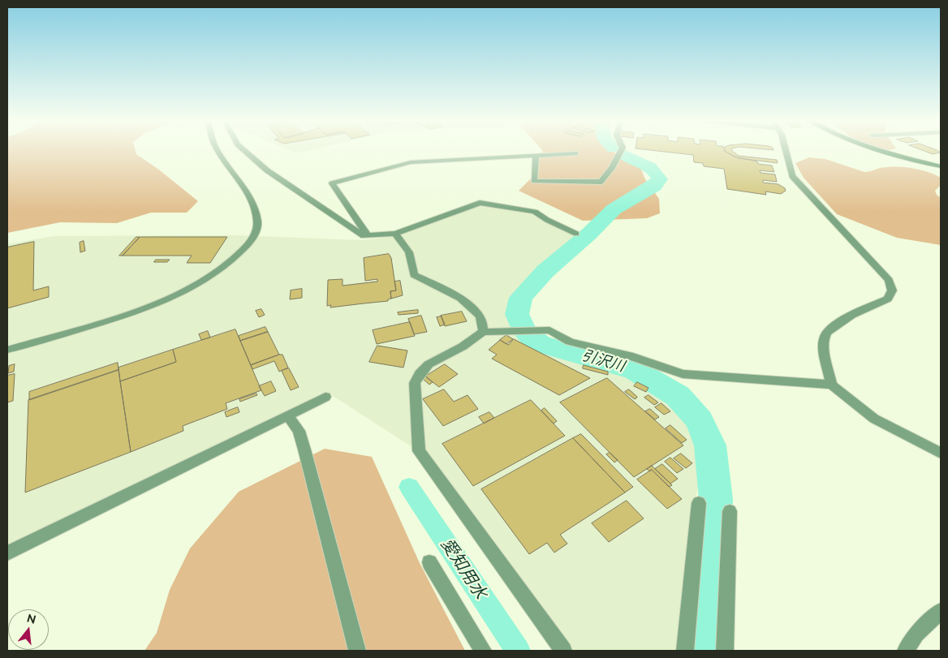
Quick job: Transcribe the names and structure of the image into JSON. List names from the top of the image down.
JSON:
{
  "water": ["引沢川", "愛知用水"],
  "north": "top"
}
